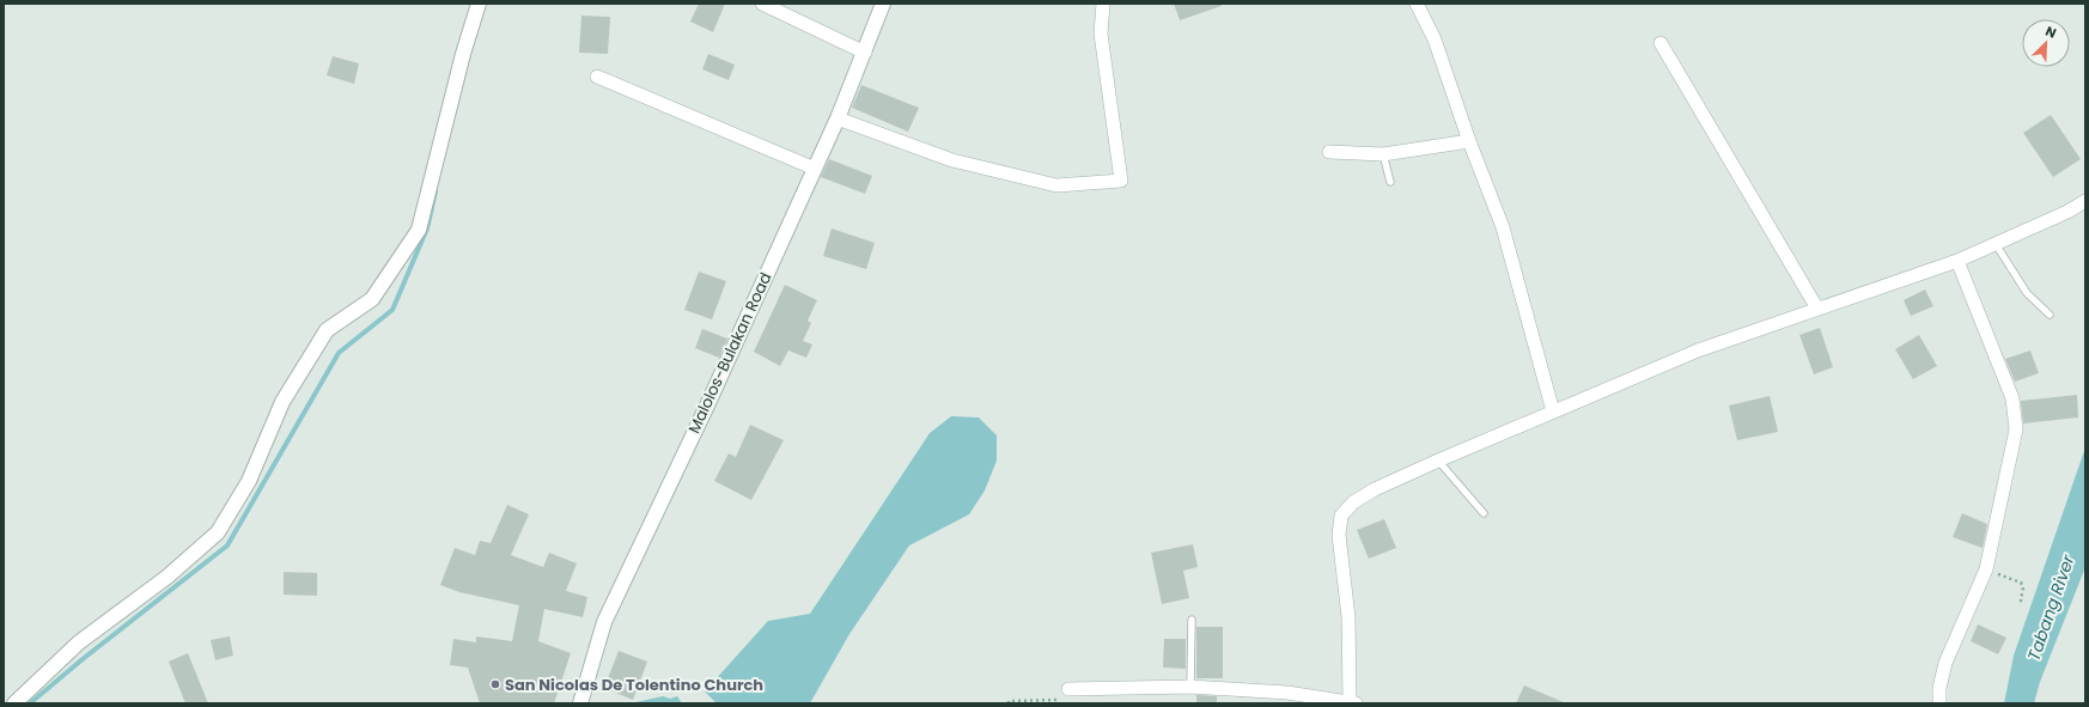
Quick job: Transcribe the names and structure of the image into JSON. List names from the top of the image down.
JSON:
{
  "streets": {
    "street": ["Malolos-Bulakan Road"]
  },
  "water": ["Tabang River"],
  "places": ["San Nicolas De Tolentino Church"],
  "north": "top right"
}
